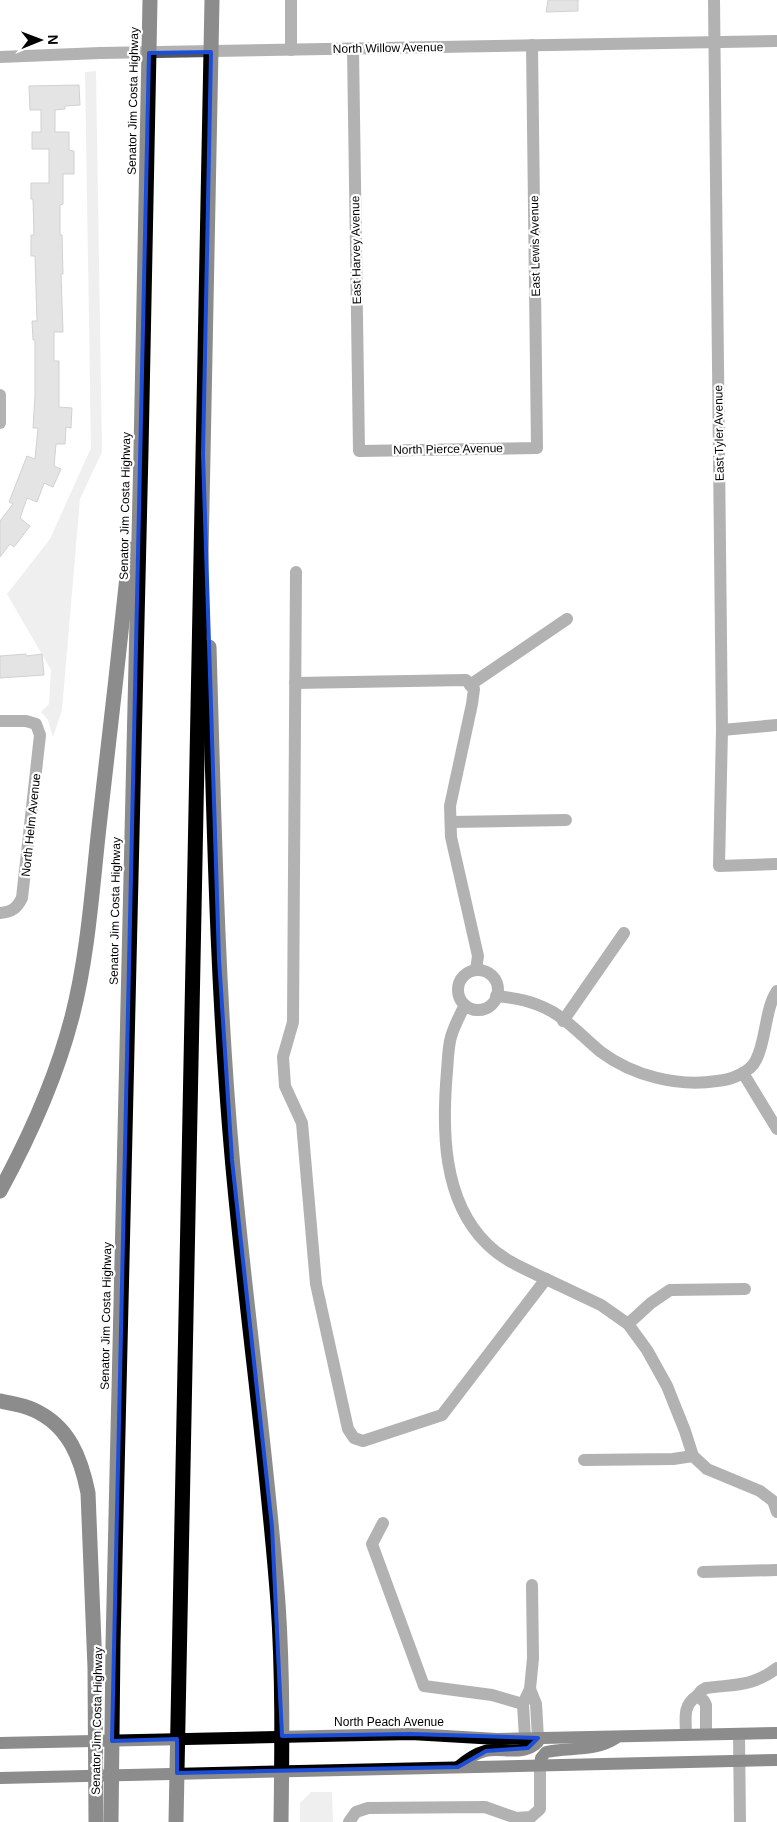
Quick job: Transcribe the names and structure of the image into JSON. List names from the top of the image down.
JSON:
{
  "streets": {
    "highway": ["Senator Jim Costa Highway"],
    "main road": ["North Peach Avenue"],
    "street": [
      "North Willow Avenue",
      "East Lewis Avenue",
      "East Harvey Avenue",
      "East Tyler Avenue",
      "North Pierce Avenue",
      "North Helm Avenue"
    ]
  },
  "crossings": [
    ["North Willow Avenue", "East Lewis Avenue"],
    ["North Willow Avenue", "East Harvey Avenue"],
    ["North Willow Avenue", "East Tyler Avenue"],
    ["East Lewis Avenue", "North Pierce Avenue"],
    ["East Harvey Avenue", "North Pierce Avenue"]
  ],
  "north": "right"
}
